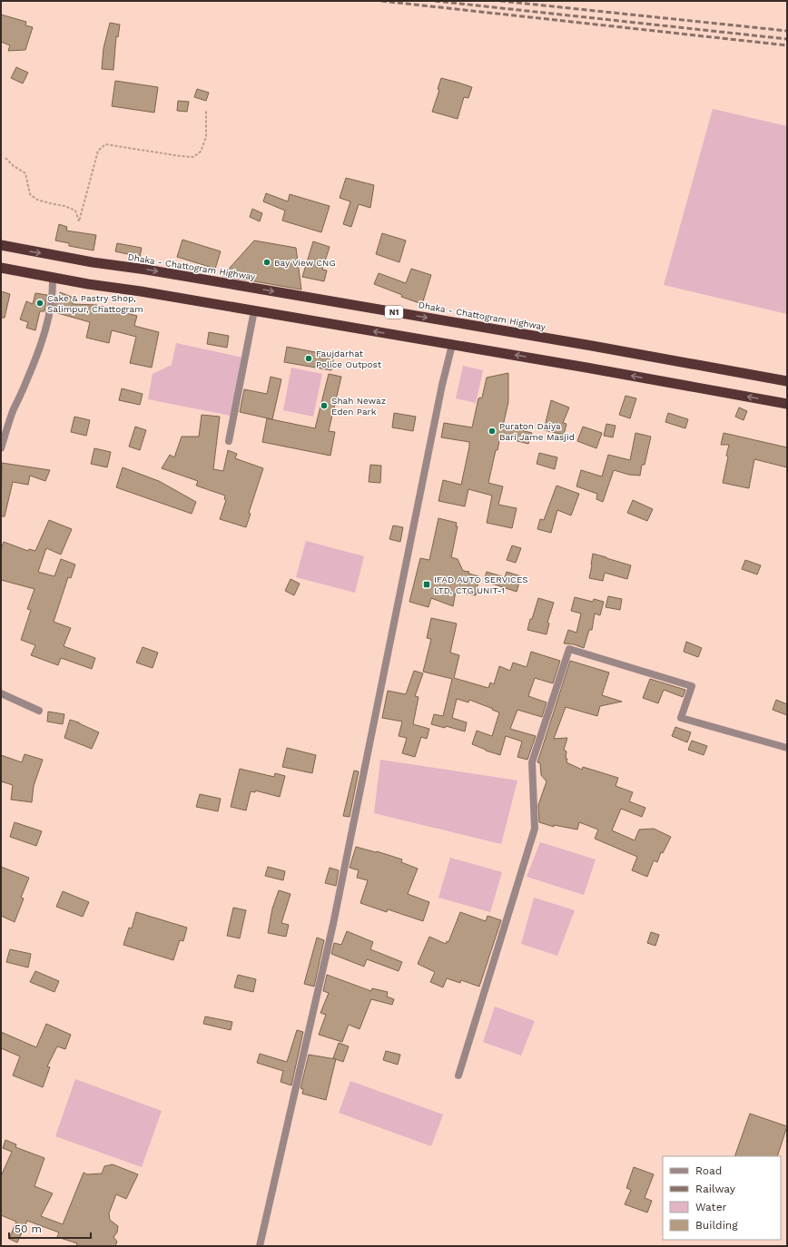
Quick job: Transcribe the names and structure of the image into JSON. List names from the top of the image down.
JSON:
{
  "streets": {
    "highway": ["Dhaka - Chattogram Highway", "N1"]
  },
  "places": {
    "other": [
      "Bay View CNG",
      "Cake & Pastry Shop, Salimpur, Chattogram",
      "Faujdarhat Police Outpost",
      "Shah Newaz Eden Park",
      "Puraton Daiya Bari Jame Masjid"
    ],
    "transit": ["IFAD AUTO SERVICES LTD, CTG UNIT-1"]
  },
  "legend": [
    "Road",
    "Railway",
    "Water",
    "Building"
  ],
  "scale_bar": "50 m"
}
